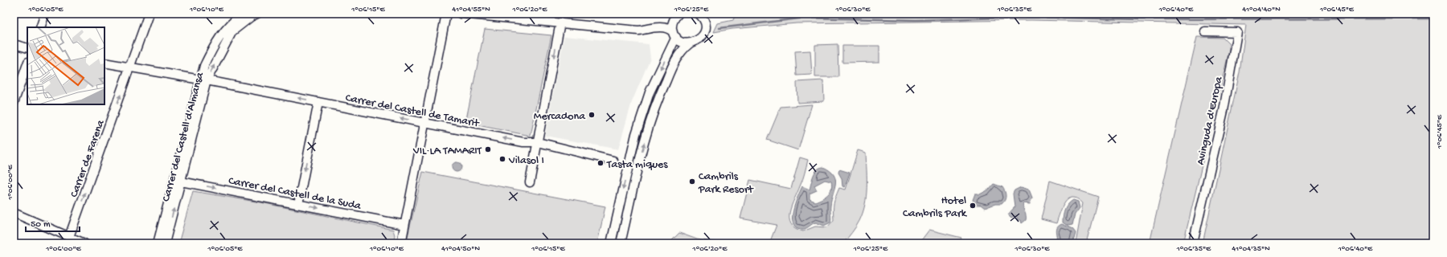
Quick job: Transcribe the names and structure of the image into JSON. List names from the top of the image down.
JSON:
{
  "streets": {
    "street": [
      "Carrer del Castell de Tamarit",
      "Avinguda d'Europa",
      "Carrer del Castell d'Almansa",
      "Carrer de Farena",
      "Carrer del Castell de la Suda"
    ]
  },
  "crossings": [
    ["Carrer del Castell de Tamarit", "Carrer del Castell d'Almansa"],
    ["Carrer del Castell de Tamarit", "Carrer de Farena"],
    ["Carrer del Castell d'Almansa", "Carrer del Castell de la Suda"]
  ],
  "one_way": ["Carrer del Castell de Tamarit", "Carrer de Farena", "Carrer del Castell de la Suda"],
  "places": [
    "Mercadona",
    "VIL·LA TAMARIT",
    "Vilasol I",
    "Tasta miques",
    "Cambrils Park Resort",
    "Hotel Cambrils Park"
  ],
  "scale_bar": "50 m",
  "coordinates": [
    "1°06'05\"E",
    "1°06'10\"E",
    "1°06'15\"E",
    "41°04'55\"N",
    "1°06'20\"E",
    "1°06'25\"E",
    "1°06'30\"E",
    "1°06'35\"E",
    "1°06'40\"E",
    "41°04'40\"N",
    "1°06'45\"E",
    "1°06'00\"E",
    "41°04'50\"N",
    "41°04'35\"N"
  ]
}
